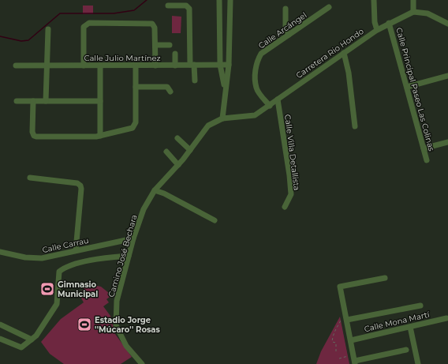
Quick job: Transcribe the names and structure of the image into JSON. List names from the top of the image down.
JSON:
{
  "streets": {
    "street": [
      "Calle Arcángel",
      "Carretera Rio Hondo",
      "Calle Julio Martínez",
      "Calle Principal Paseo Las Colinas",
      "Calle Villa Detallista",
      "Calle Carrau",
      "Camino José Bechara",
      "Calle Mona Martí"
    ]
  },
  "crossings": [
    ["Calle Arcángel", "Carretera Rio Hondo"],
    ["Carretera Rio Hondo", "Calle Principal Paseo Las Colinas"],
    ["Carretera Rio Hondo", "Calle Villa Detallista"],
    ["Carretera Rio Hondo", "Camino José Bechara"],
    ["Calle Carrau", "Camino José Bechara"]
  ],
  "places": {
    "sports": ["Gimnasio Municipal", "Estadio Jorge ''Múcaro'' Rosas"]
  }
}
